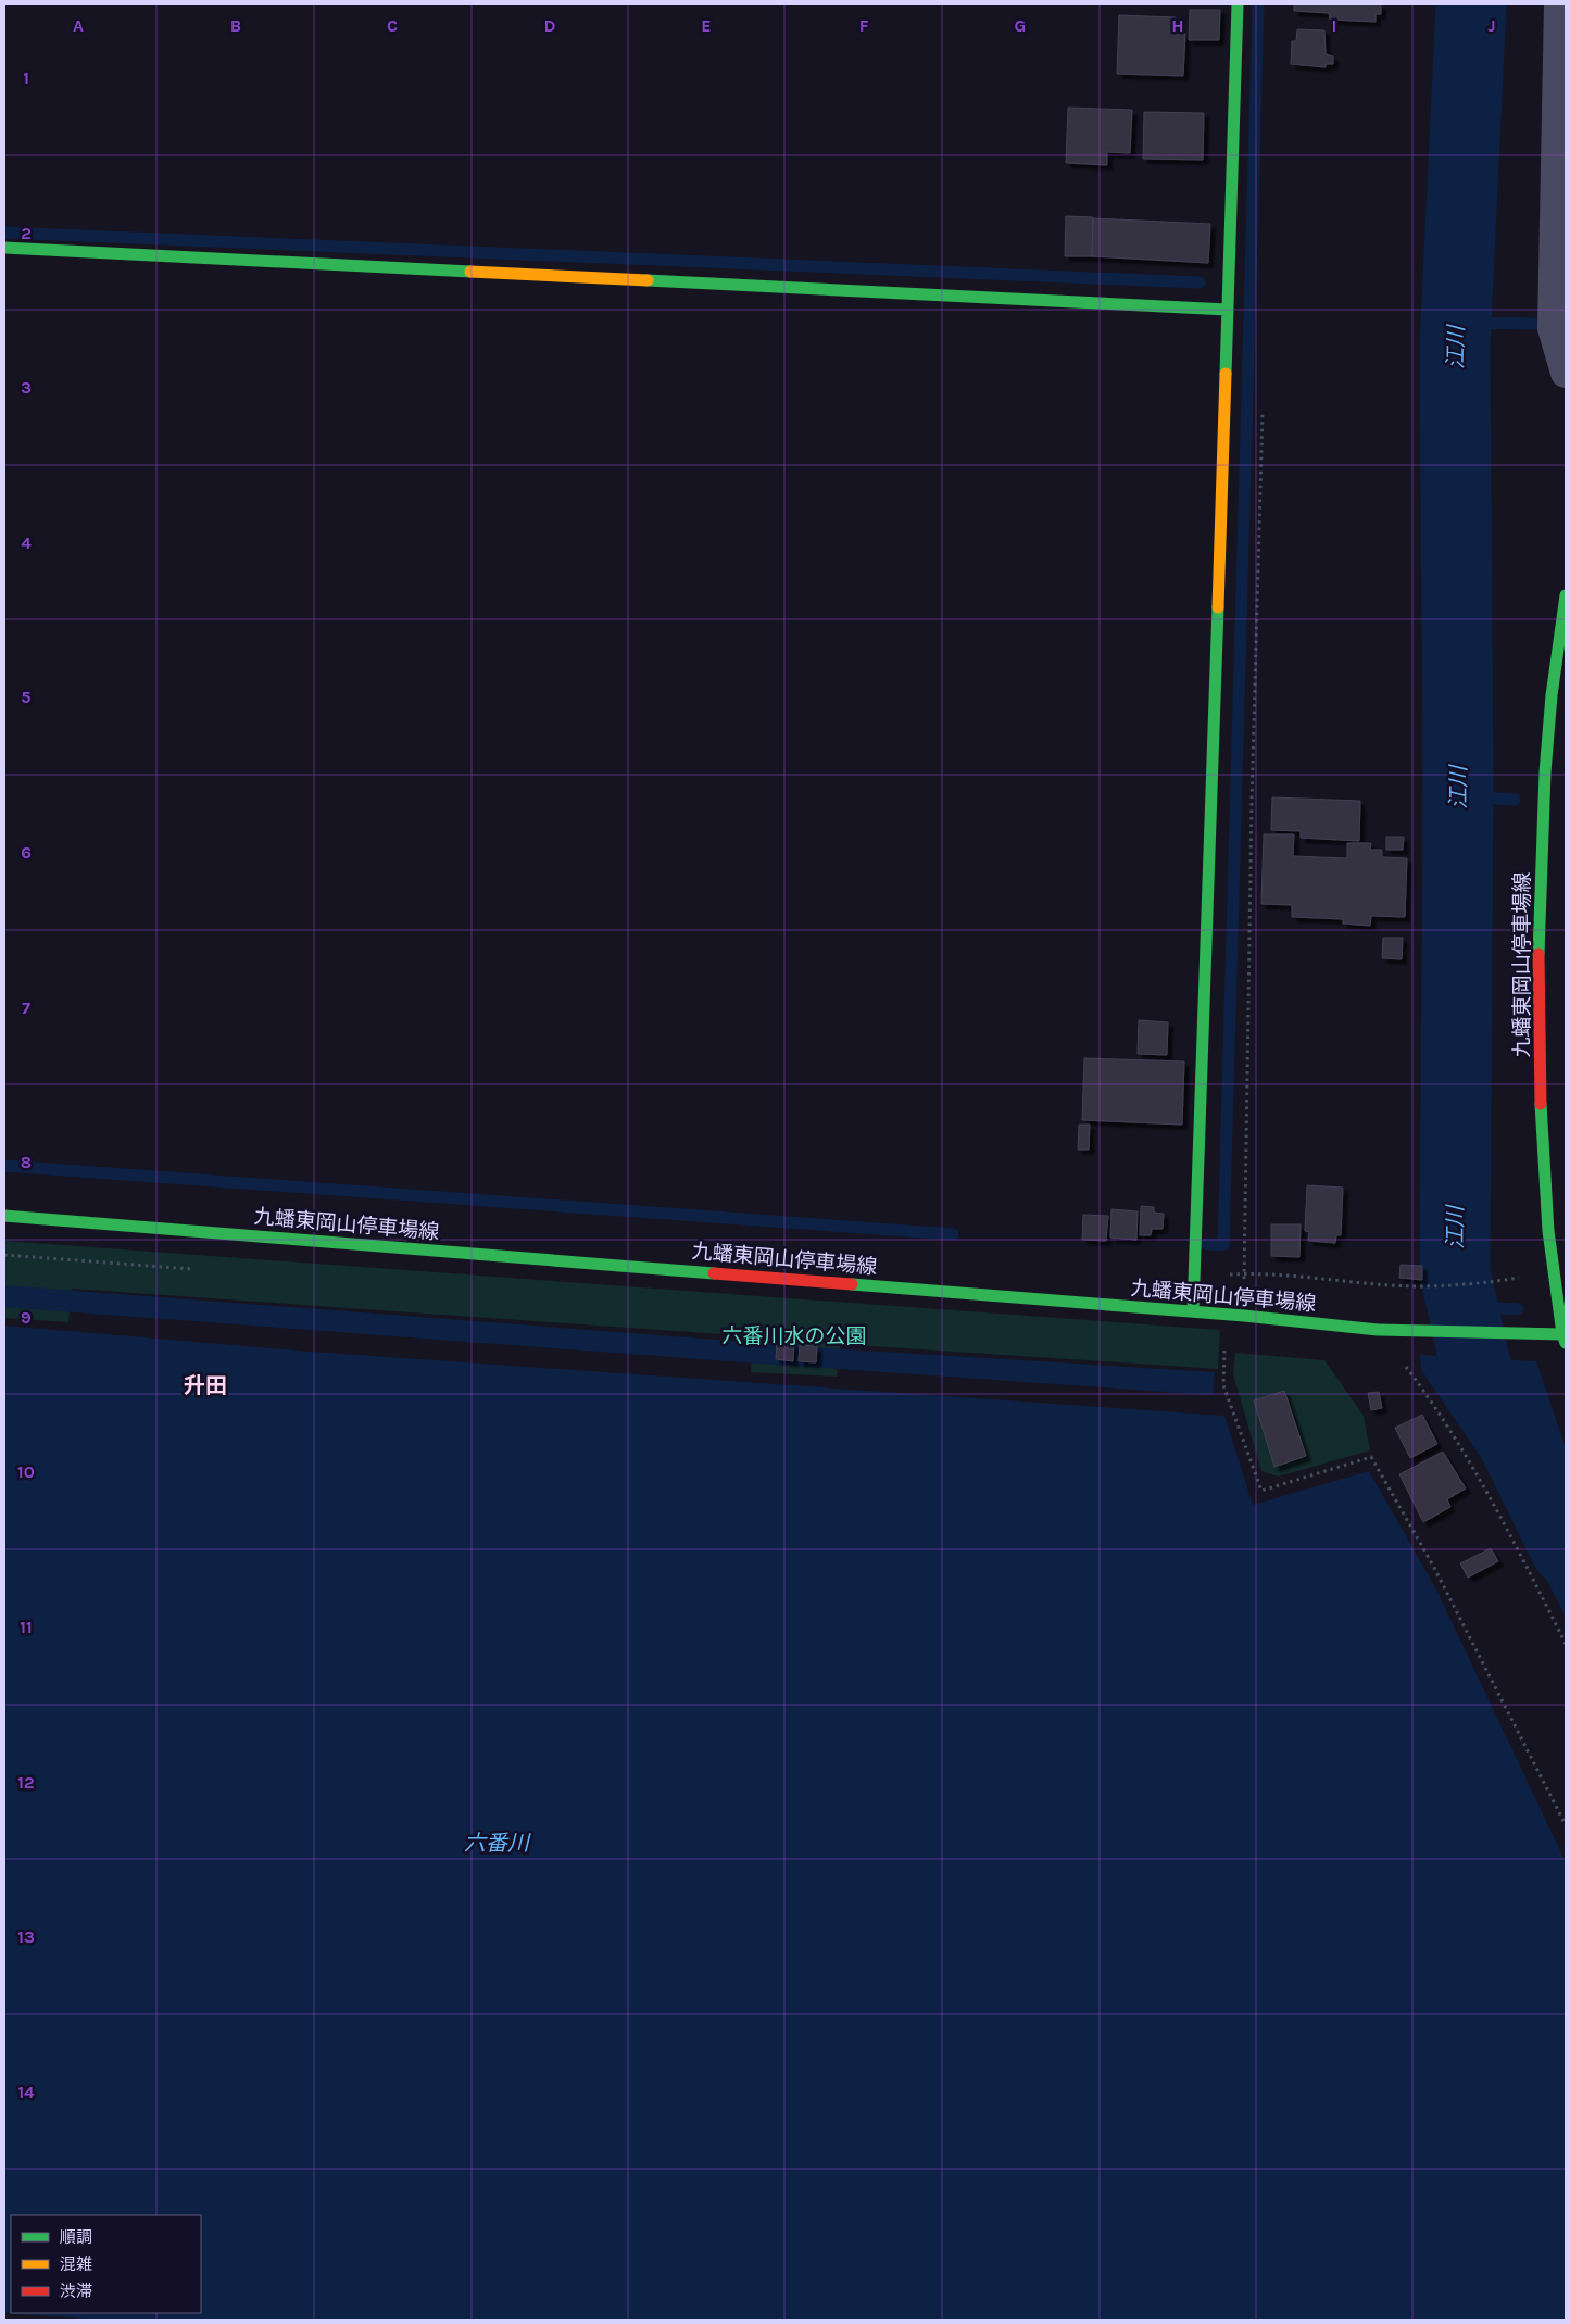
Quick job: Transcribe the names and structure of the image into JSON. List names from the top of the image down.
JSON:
{
  "streets": {
    "street": ["九蟠東岡山停車場線"]
  },
  "districts": ["升田"],
  "water": ["江川", "六番川"],
  "parks": ["六番川水の公園"],
  "legend": ["順調", "混雑", "渋滞"],
  "grid": {
    "columns": [
      "A",
      "B",
      "C",
      "D",
      "E",
      "F",
      "G",
      "H",
      "I",
      "J"
    ],
    "rows": [
      "1",
      "2",
      "3",
      "4",
      "5",
      "6",
      "7",
      "8",
      "9",
      "10",
      "11",
      "12",
      "13",
      "14"
    ]
  }
}
